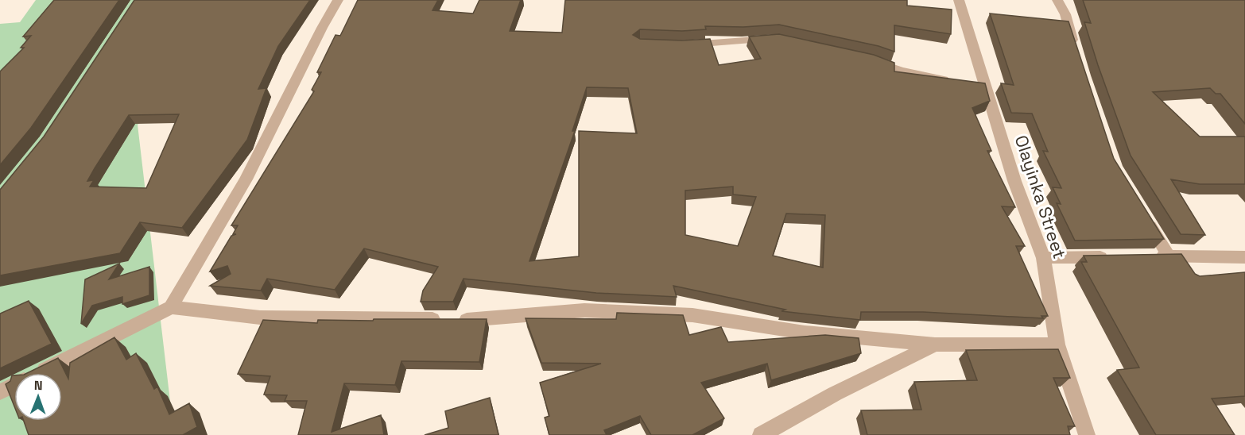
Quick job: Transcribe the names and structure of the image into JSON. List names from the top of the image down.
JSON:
{
  "streets": {
    "street": ["Olayinka Street"]
  },
  "north": "top"
}
